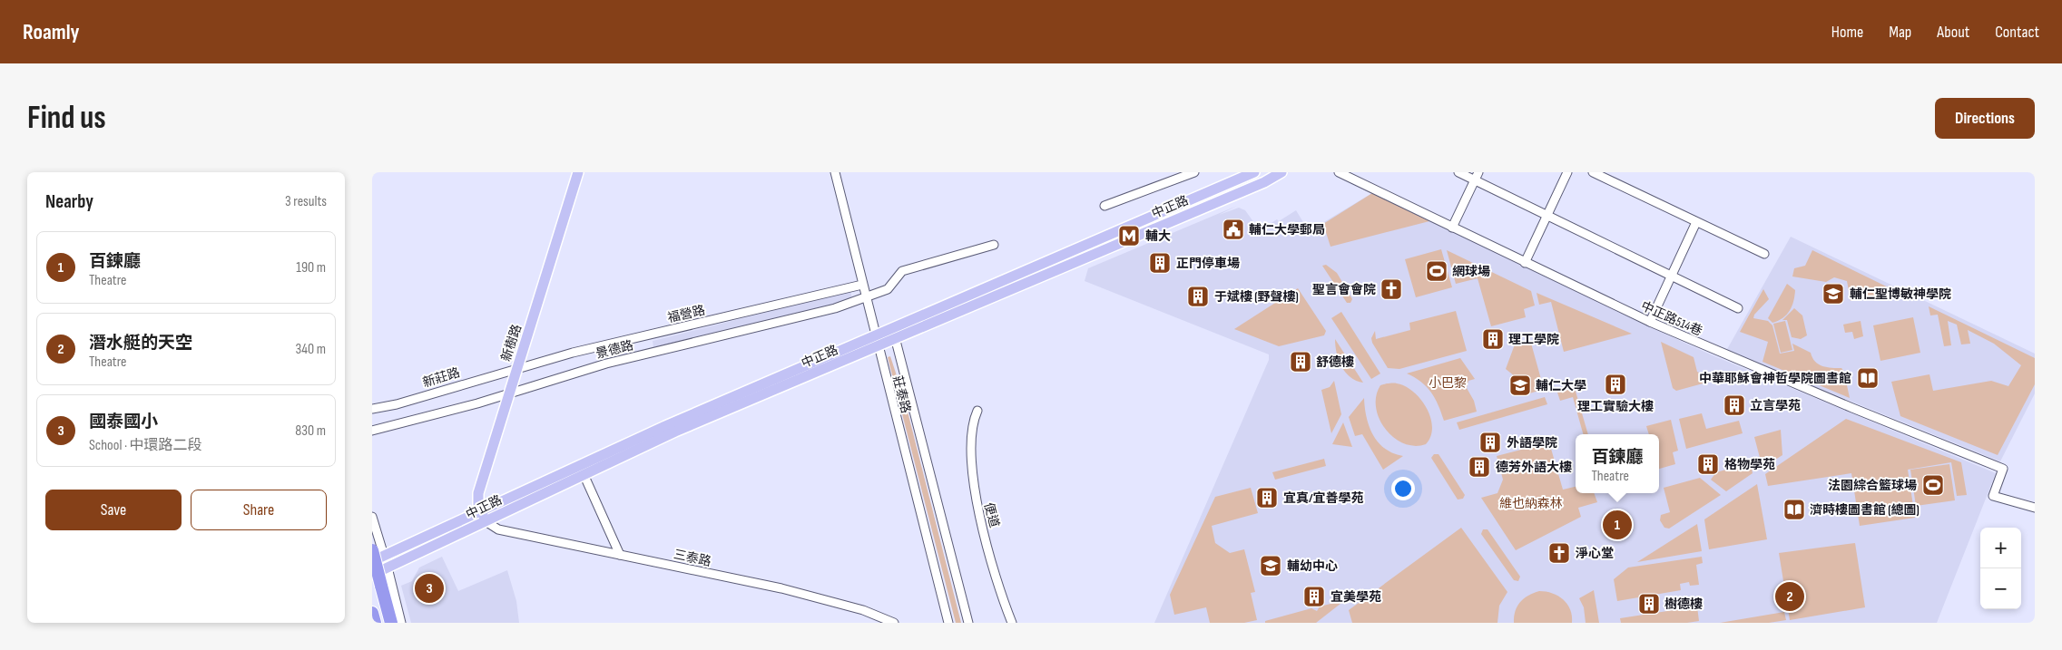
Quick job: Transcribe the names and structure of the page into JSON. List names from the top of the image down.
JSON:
{
  "streets": {
    "main road": ["中正路", "新樹路"],
    "street": [
      "福營路",
      "中正路514巷",
      "景德路",
      "新莊路",
      "莊泰路",
      "便道",
      "三泰路"
    ]
  },
  "crossings": [
    ["中正路", "新樹路"],
    ["中正路", "莊泰路"],
    ["中正路", "三泰路"],
    ["福營路", "新樹路"],
    ["福營路", "新莊路"],
    ["福營路", "莊泰路"],
    ["新樹路", "景德路"],
    ["新樹路", "新莊路"],
    ["新樹路", "三泰路"],
    ["景德路", "莊泰路"]
  ],
  "parks": ["小巴黎", "維也納森林"],
  "places": {
    "public building": ["輔仁大學郵局"],
    "metro station": ["輔大"],
    "building": [
      "正門停車場",
      "于斌樓 (野聲樓)",
      "理工學院",
      "舒德樓",
      "理工實驗大樓",
      "立言學苑",
      "外語學院",
      "格物學苑",
      "德芳外語大樓",
      "宜真/宜善學苑",
      "宜美學苑",
      "樹德樓"
    ],
    "sports": ["網球場", "法園綜合籃球場"],
    "church": ["聖言會會院", "淨心堂"],
    "school or university": ["輔仁聖博敏神學院", "輔仁大學", "輔幼中心"],
    "library": ["中華耶穌會神哲學院圖書館", "濟時樓圖書館 (總圖)"]
  },
  "page": {
    "header": "Roamly",
    "nav": [
      "Home",
      "Map",
      "About",
      "Contact"
    ],
    "buttons": [
      "Directions",
      ["Save", "Share"]
    ],
    "title": "Find us",
    "heading": ["Nearby", "3 results"],
    "list": [
      {
        "mark": "1",
        "name": "百鍊廳",
        "note": "Theatre",
        "value": "190 m"
      },
      {
        "mark": "2",
        "name": "潛水艇的天空",
        "note": "Theatre",
        "value": "340 m"
      },
      {
        "mark": "3",
        "name": "國泰國小",
        "note": "School · 中環路二段",
        "value": "830 m"
      }
    ],
    "popup": ["百鍊廳", "Theatre"],
    "pins": ["1", "3", "2"],
    "map_buttons": ["+", "−"]
  }
}
